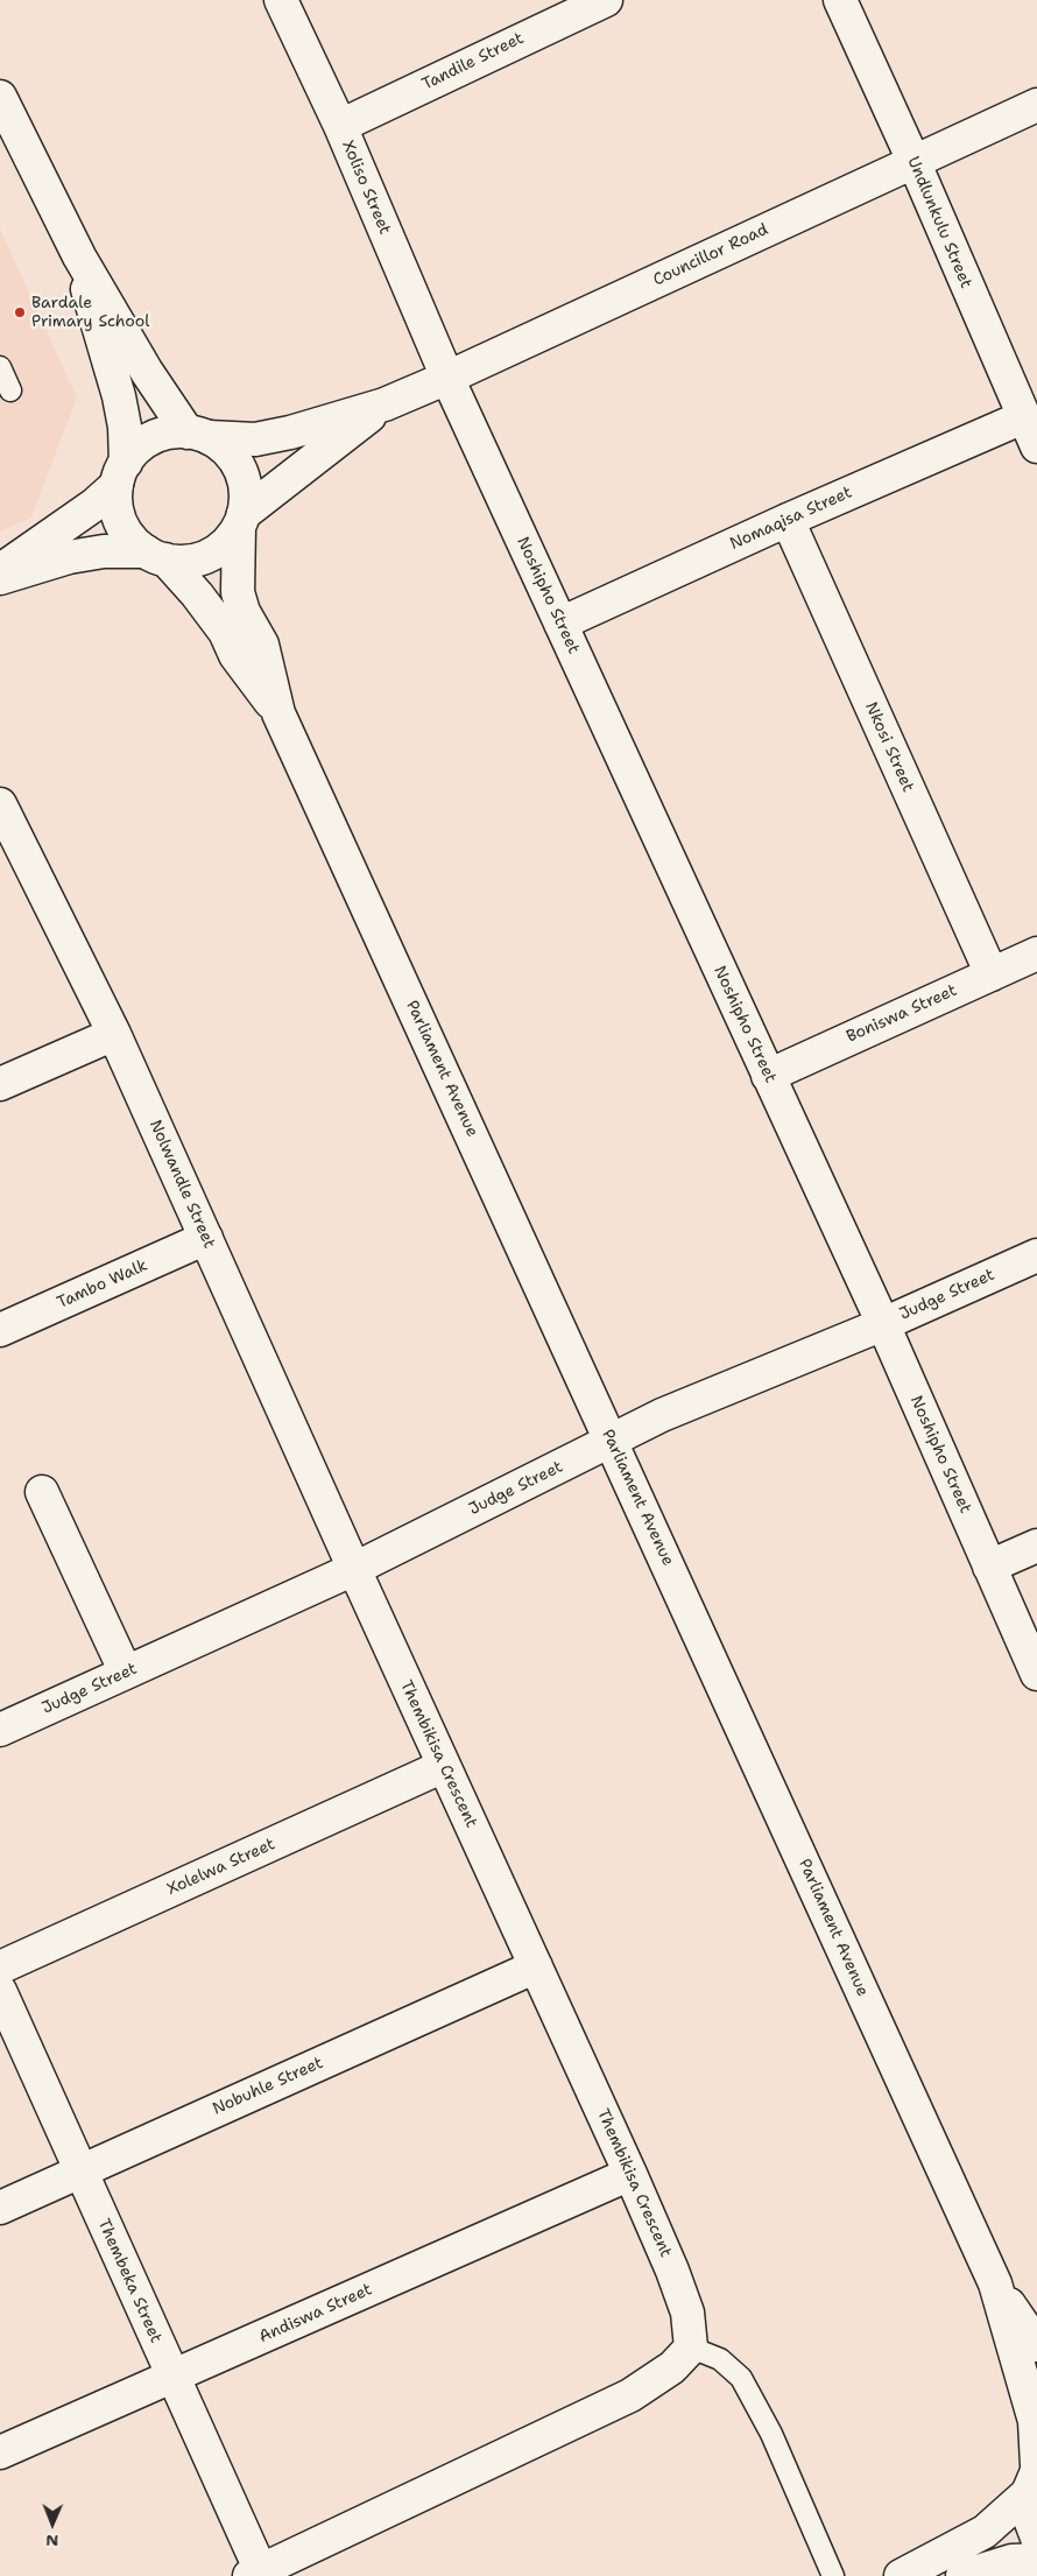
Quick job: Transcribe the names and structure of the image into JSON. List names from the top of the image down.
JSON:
{
  "streets": {
    "street": [
      "Tandile Street",
      "Xoliso Street",
      "Undlunkulu Street",
      "Councillor Road",
      "Nomaqisa Street",
      "Noshipho Street",
      "Nkosi Street",
      "Boniswa Street",
      "Parliament Avenue",
      "Nolwandle Street",
      "Tambo Walk",
      "Judge Street",
      "Thembikisa Crescent",
      "Xolelwa Street",
      "Nobuhle Street",
      "Thembeka Street",
      "Andiswa Street"
    ]
  },
  "crossings": [
    ["Tandile Street", "Xoliso Street"],
    ["Xoliso Street", "Councillor Road"],
    ["Xoliso Street", "Noshipho Street"],
    ["Undlunkulu Street", "Councillor Road"],
    ["Undlunkulu Street", "Nomaqisa Street"],
    ["Councillor Road", "Noshipho Street"],
    ["Councillor Road", "Parliament Avenue"],
    ["Nomaqisa Street", "Noshipho Street"],
    ["Nomaqisa Street", "Nkosi Street"],
    ["Noshipho Street", "Boniswa Street"],
    ["Noshipho Street", "Judge Street"],
    ["Nkosi Street", "Boniswa Street"],
    ["Parliament Avenue", "Judge Street"],
    ["Nolwandle Street", "Tambo Walk"],
    ["Nolwandle Street", "Judge Street"],
    ["Nolwandle Street", "Thembikisa Crescent"],
    ["Judge Street", "Thembikisa Crescent"],
    ["Thembikisa Crescent", "Xolelwa Street"],
    ["Thembikisa Crescent", "Nobuhle Street"],
    ["Thembikisa Crescent", "Andiswa Street"],
    ["Nobuhle Street", "Thembeka Street"],
    ["Thembeka Street", "Andiswa Street"]
  ],
  "places": ["Bardale Primary School"],
  "north": "bottom"
}
